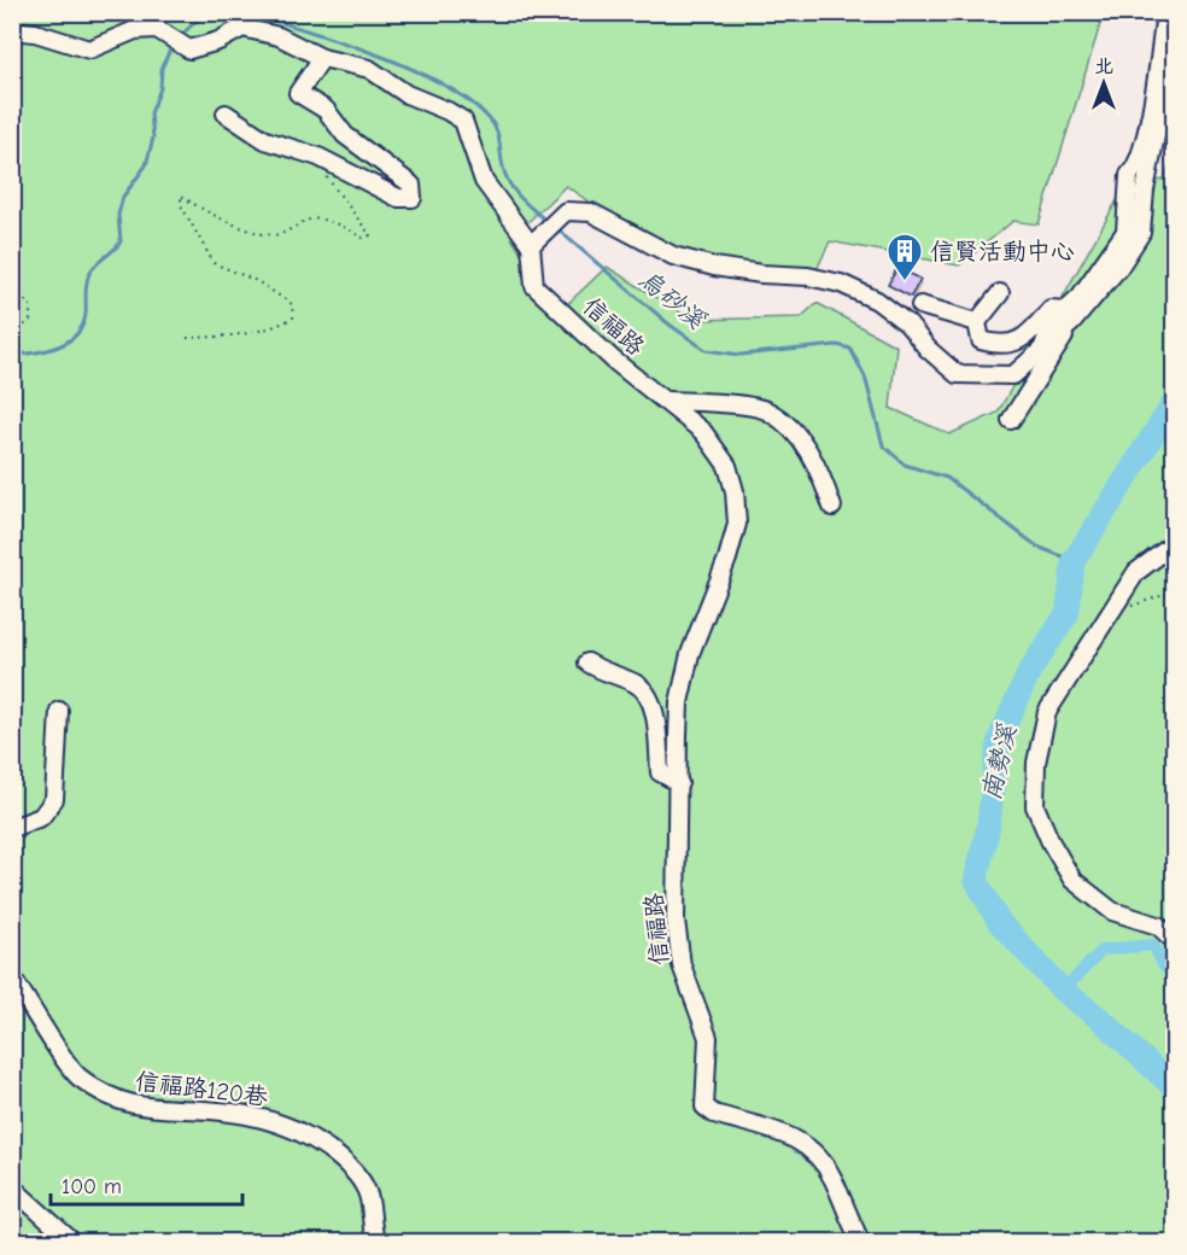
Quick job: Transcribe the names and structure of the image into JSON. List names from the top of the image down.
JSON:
{
  "streets": {
    "street": ["信福路", "信福路120巷"]
  },
  "water": ["烏砂溪", "南勢溪"],
  "places": {
    "building": ["信賢活動中心"]
  },
  "scale_bar": "100 m",
  "north": "top"
}
